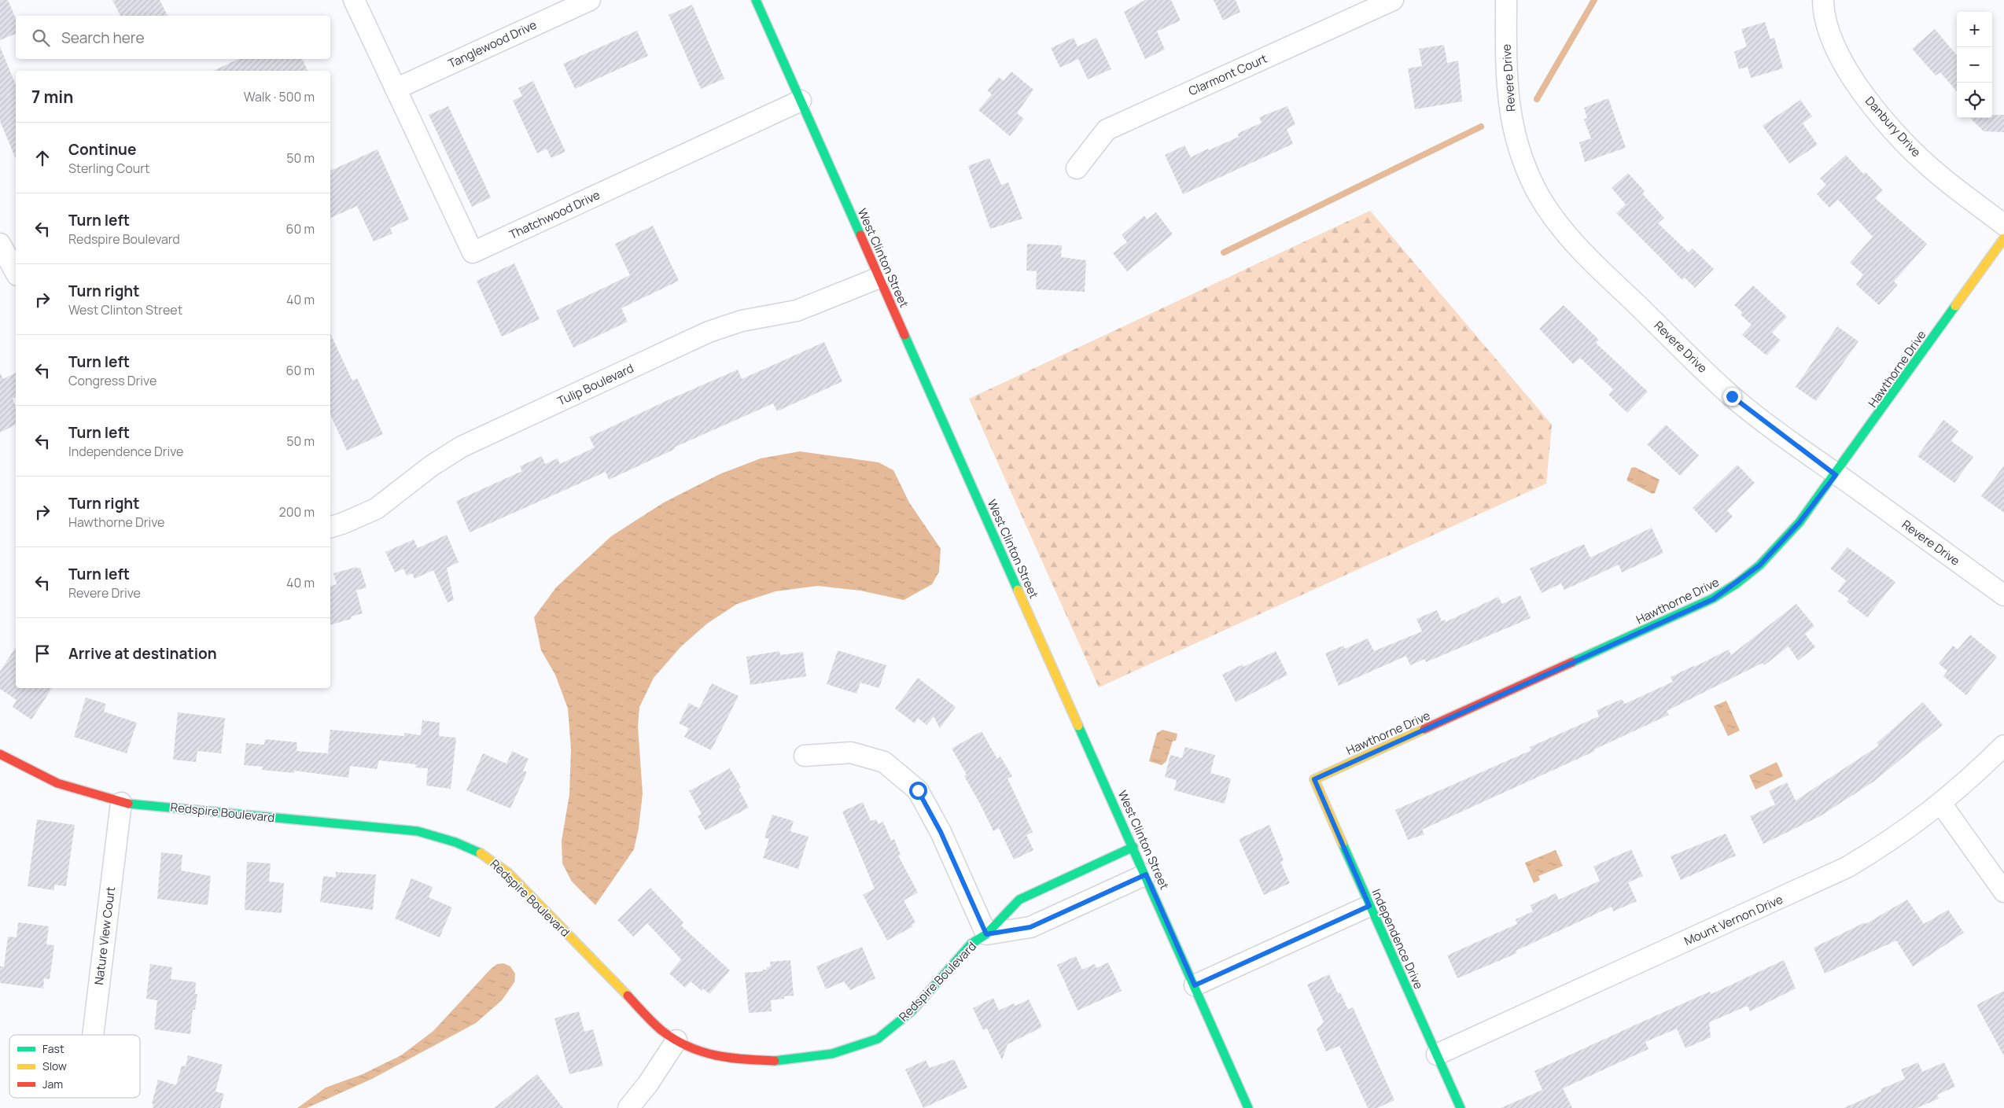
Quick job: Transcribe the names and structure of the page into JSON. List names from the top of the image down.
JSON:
{
  "streets": {
    "street": [
      "Tanglewood Drive",
      "Clarmont Court",
      "Revere Drive",
      "Danbury Drive",
      "Thatchwood Drive",
      "West Clinton Street",
      "Hawthorne Drive",
      "Tulip Boulevard",
      "Redspire Boulevard",
      "Mount Vernon Drive",
      "Nature View Court",
      "Independence Drive"
    ]
  },
  "crossings": [
    ["Tanglewood Drive", "Thatchwood Drive"],
    ["Revere Drive", "Hawthorne Drive"],
    ["Thatchwood Drive", "West Clinton Street"],
    ["West Clinton Street", "Tulip Boulevard"],
    ["West Clinton Street", "Redspire Boulevard"],
    ["Hawthorne Drive", "Independence Drive"],
    ["Redspire Boulevard", "Nature View Court"],
    ["Mount Vernon Drive", "Independence Drive"]
  ],
  "legend": ["Fast", "Slow", "Jam"],
  "page": {
    "map_buttons": ["+", "−"],
    "search": "Search here",
    "heading": ["7 min", "Walk · 500 m"],
    "list": [
      ["Continue", "Sterling Court", "50 m"],
      ["Turn left", "Redspire Boulevard", "60 m"],
      ["Turn right", "West Clinton Street", "40 m"],
      ["Turn left", "Congress Drive", "60 m"],
      ["Turn left", "Independence Drive", "50 m"],
      ["Turn right", "Hawthorne Drive", "200 m"],
      ["Turn left", "Revere Drive", "40 m"],
      "Arrive at destination"
    ]
  }
}
